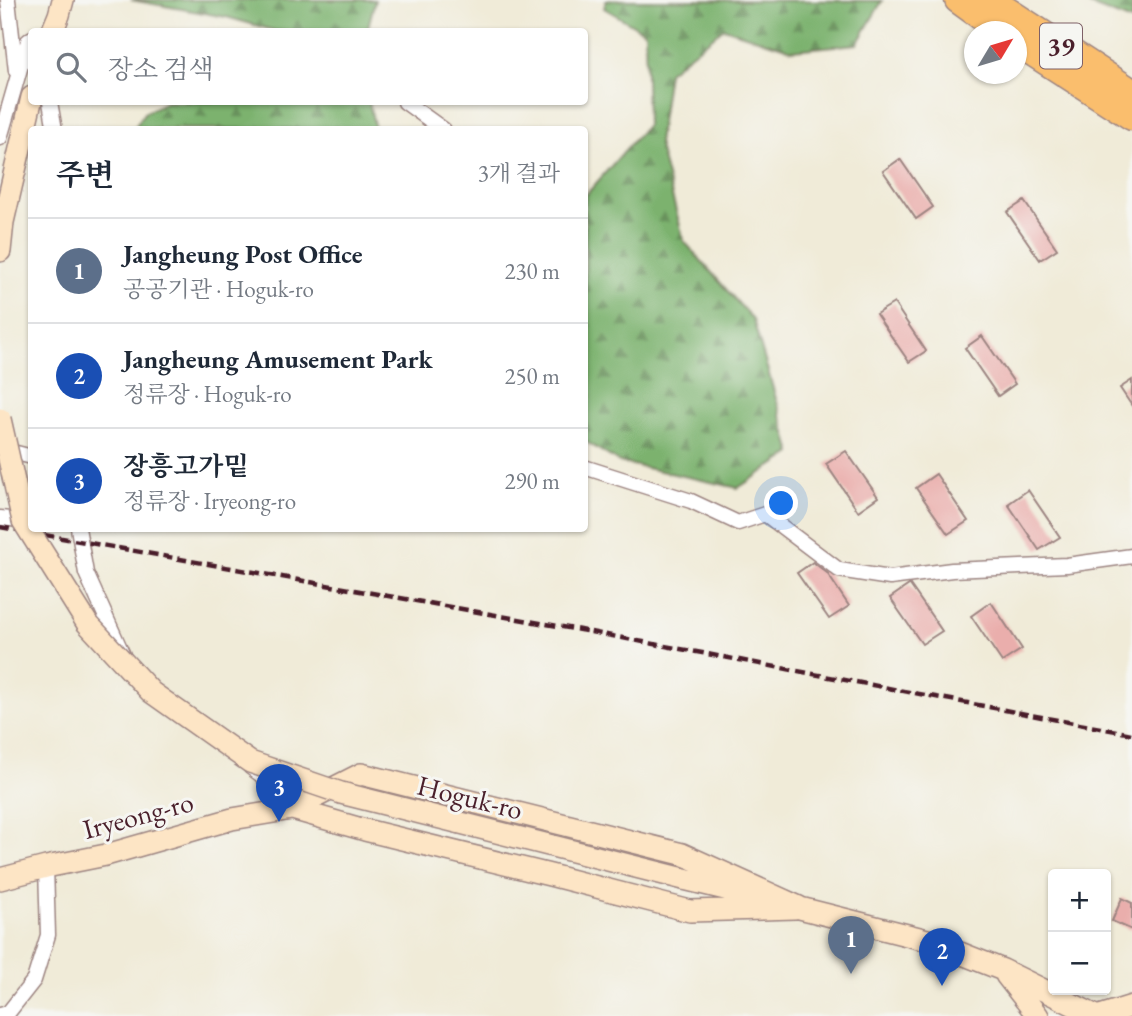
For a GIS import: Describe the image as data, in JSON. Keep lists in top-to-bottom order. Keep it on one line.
{"streets":{"highway":["39"],"main road":["Hoguk-ro","Iryeong-ro"]},"north":"top right","page":{"search":"장소 검색","heading":["주변","3개 결과"],"list":[{"mark":"1","name":"Jangheung Post Office","note":"공공기관 · Hoguk-ro","value":"230 m"},{"mark":"2","name":"Jangheung Amusement Park","note":"정류장 · Hoguk-ro","value":"250 m"},{"mark":"3","name":"장흥고가밑","note":"정류장 · Iryeong-ro","value":"290 m"}],"pins":["3","1","2"],"map_buttons":["+","−"]}}
